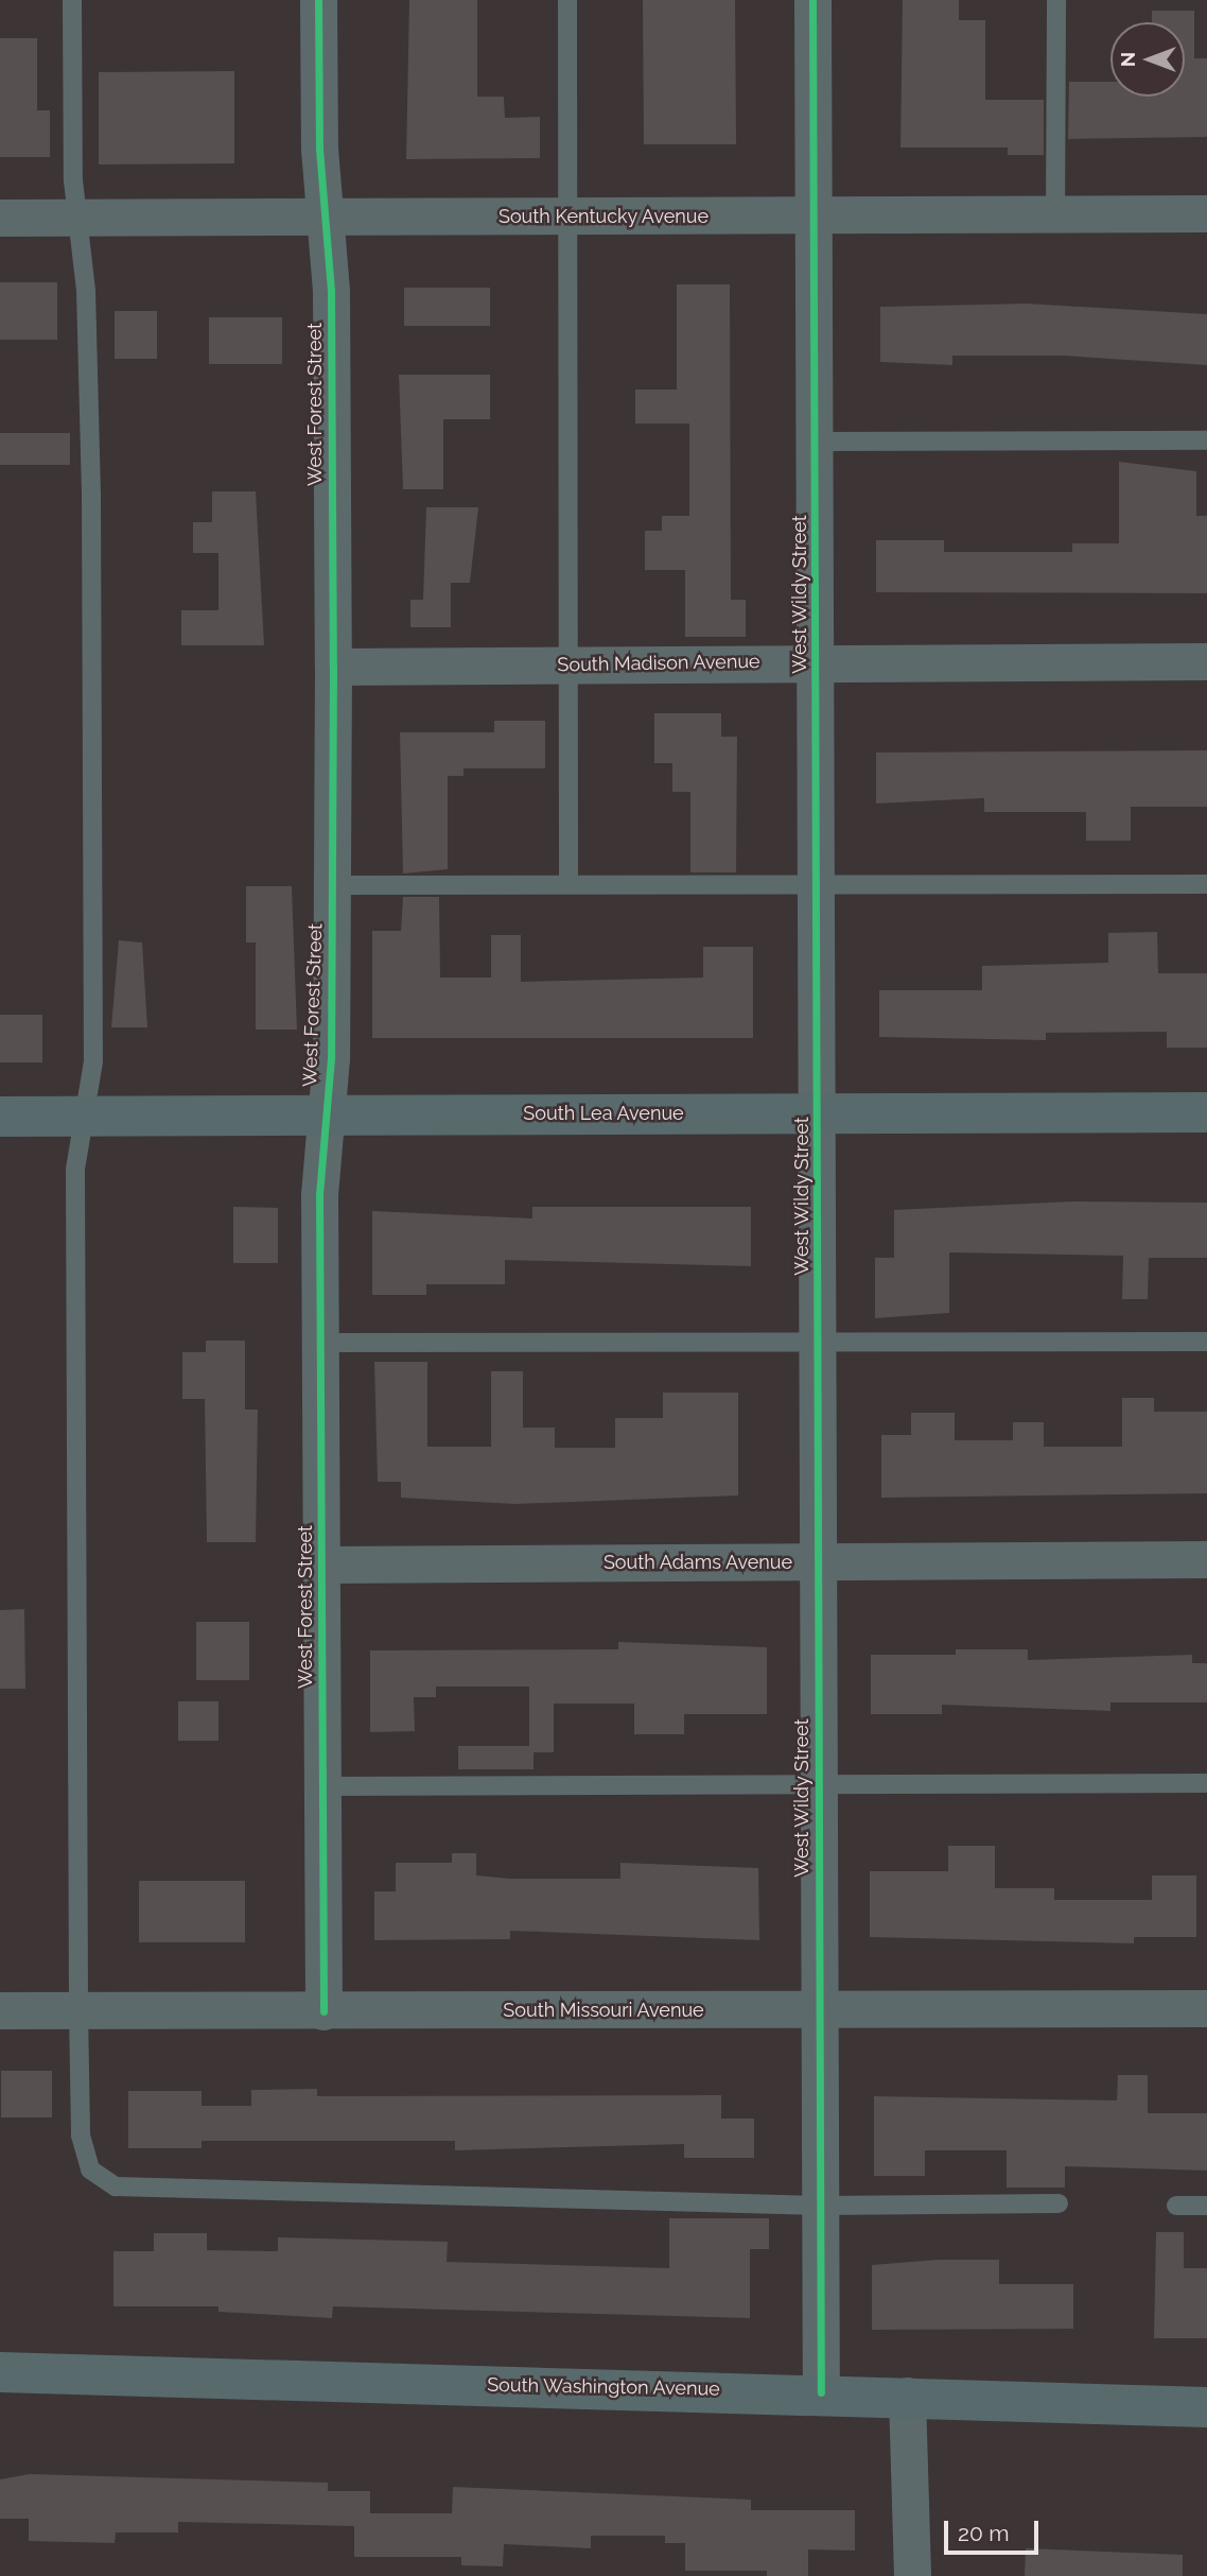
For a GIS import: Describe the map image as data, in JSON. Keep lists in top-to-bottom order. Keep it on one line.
{"streets":{"street":["South Kentucky Avenue","West Forest Street","West Wildy Street","South Madison Avenue","South Lea Avenue","South Adams Avenue","South Missouri Avenue","South Washington Avenue"]},"crossings":[["South Kentucky Avenue","West Forest Street"],["South Kentucky Avenue","West Wildy Street"],["West Forest Street","South Madison Avenue"],["West Forest Street","South Lea Avenue"],["West Forest Street","South Adams Avenue"],["West Forest Street","South Missouri Avenue"],["West Wildy Street","South Madison Avenue"],["West Wildy Street","South Lea Avenue"],["West Wildy Street","South Adams Avenue"],["West Wildy Street","South Missouri Avenue"],["West Wildy Street","South Washington Avenue"]],"scale_bar":"20 m","north":"left"}
